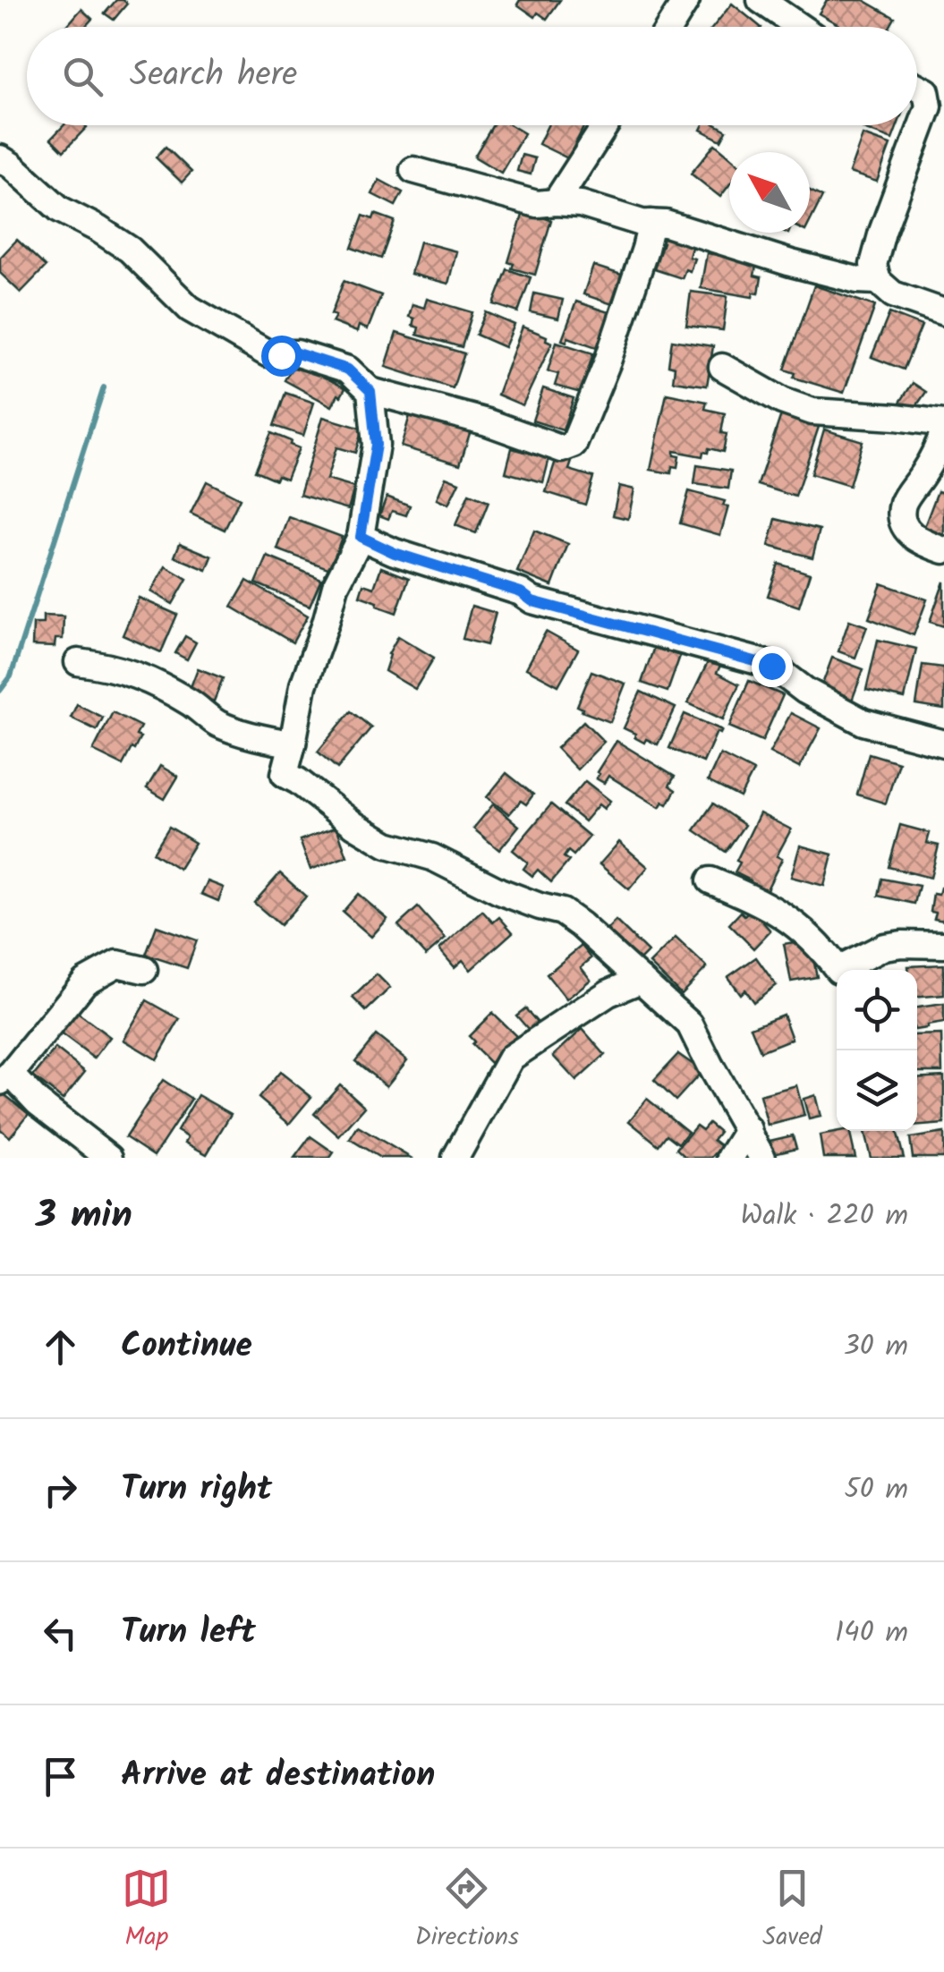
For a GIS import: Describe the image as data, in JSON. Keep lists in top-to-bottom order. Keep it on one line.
{"north":"top left","page":{"search":"Search here","heading":["3 min","Walk · 220 m"],"list":[["Continue","30 m"],["Turn right","50 m"],["Turn left","140 m"],"Arrive at destination"],"nav":["Map","Directions","Saved"]}}
